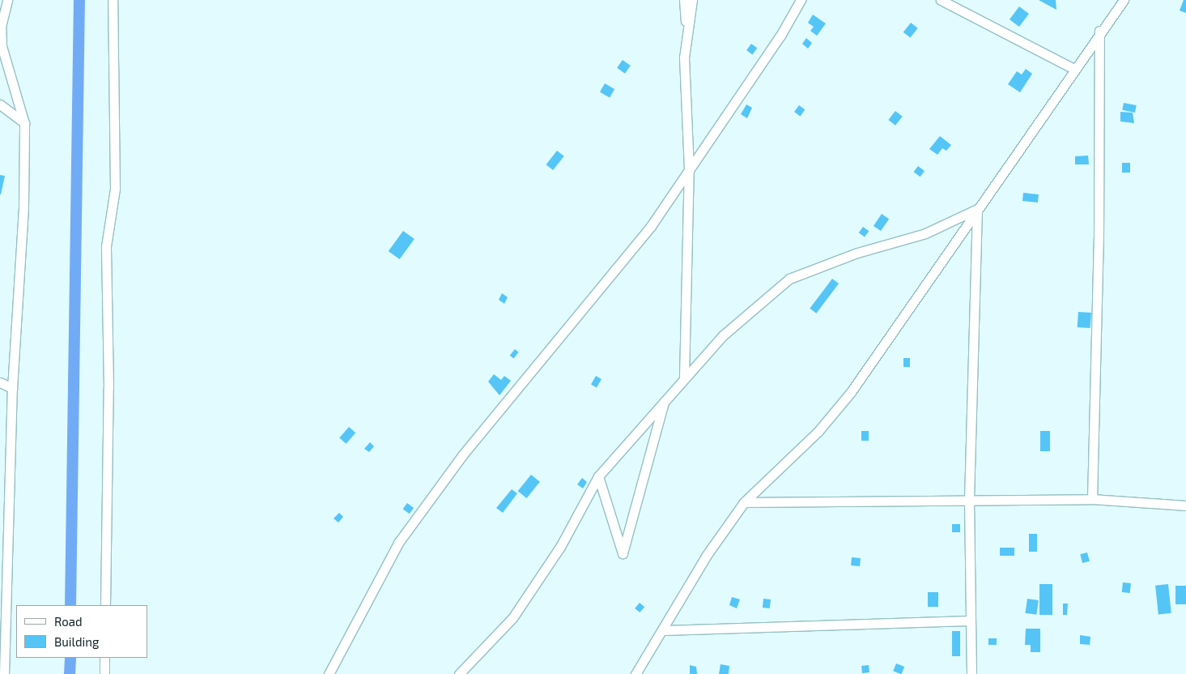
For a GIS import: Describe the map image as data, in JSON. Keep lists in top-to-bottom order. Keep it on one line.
{"legend":["Road","Building"]}
